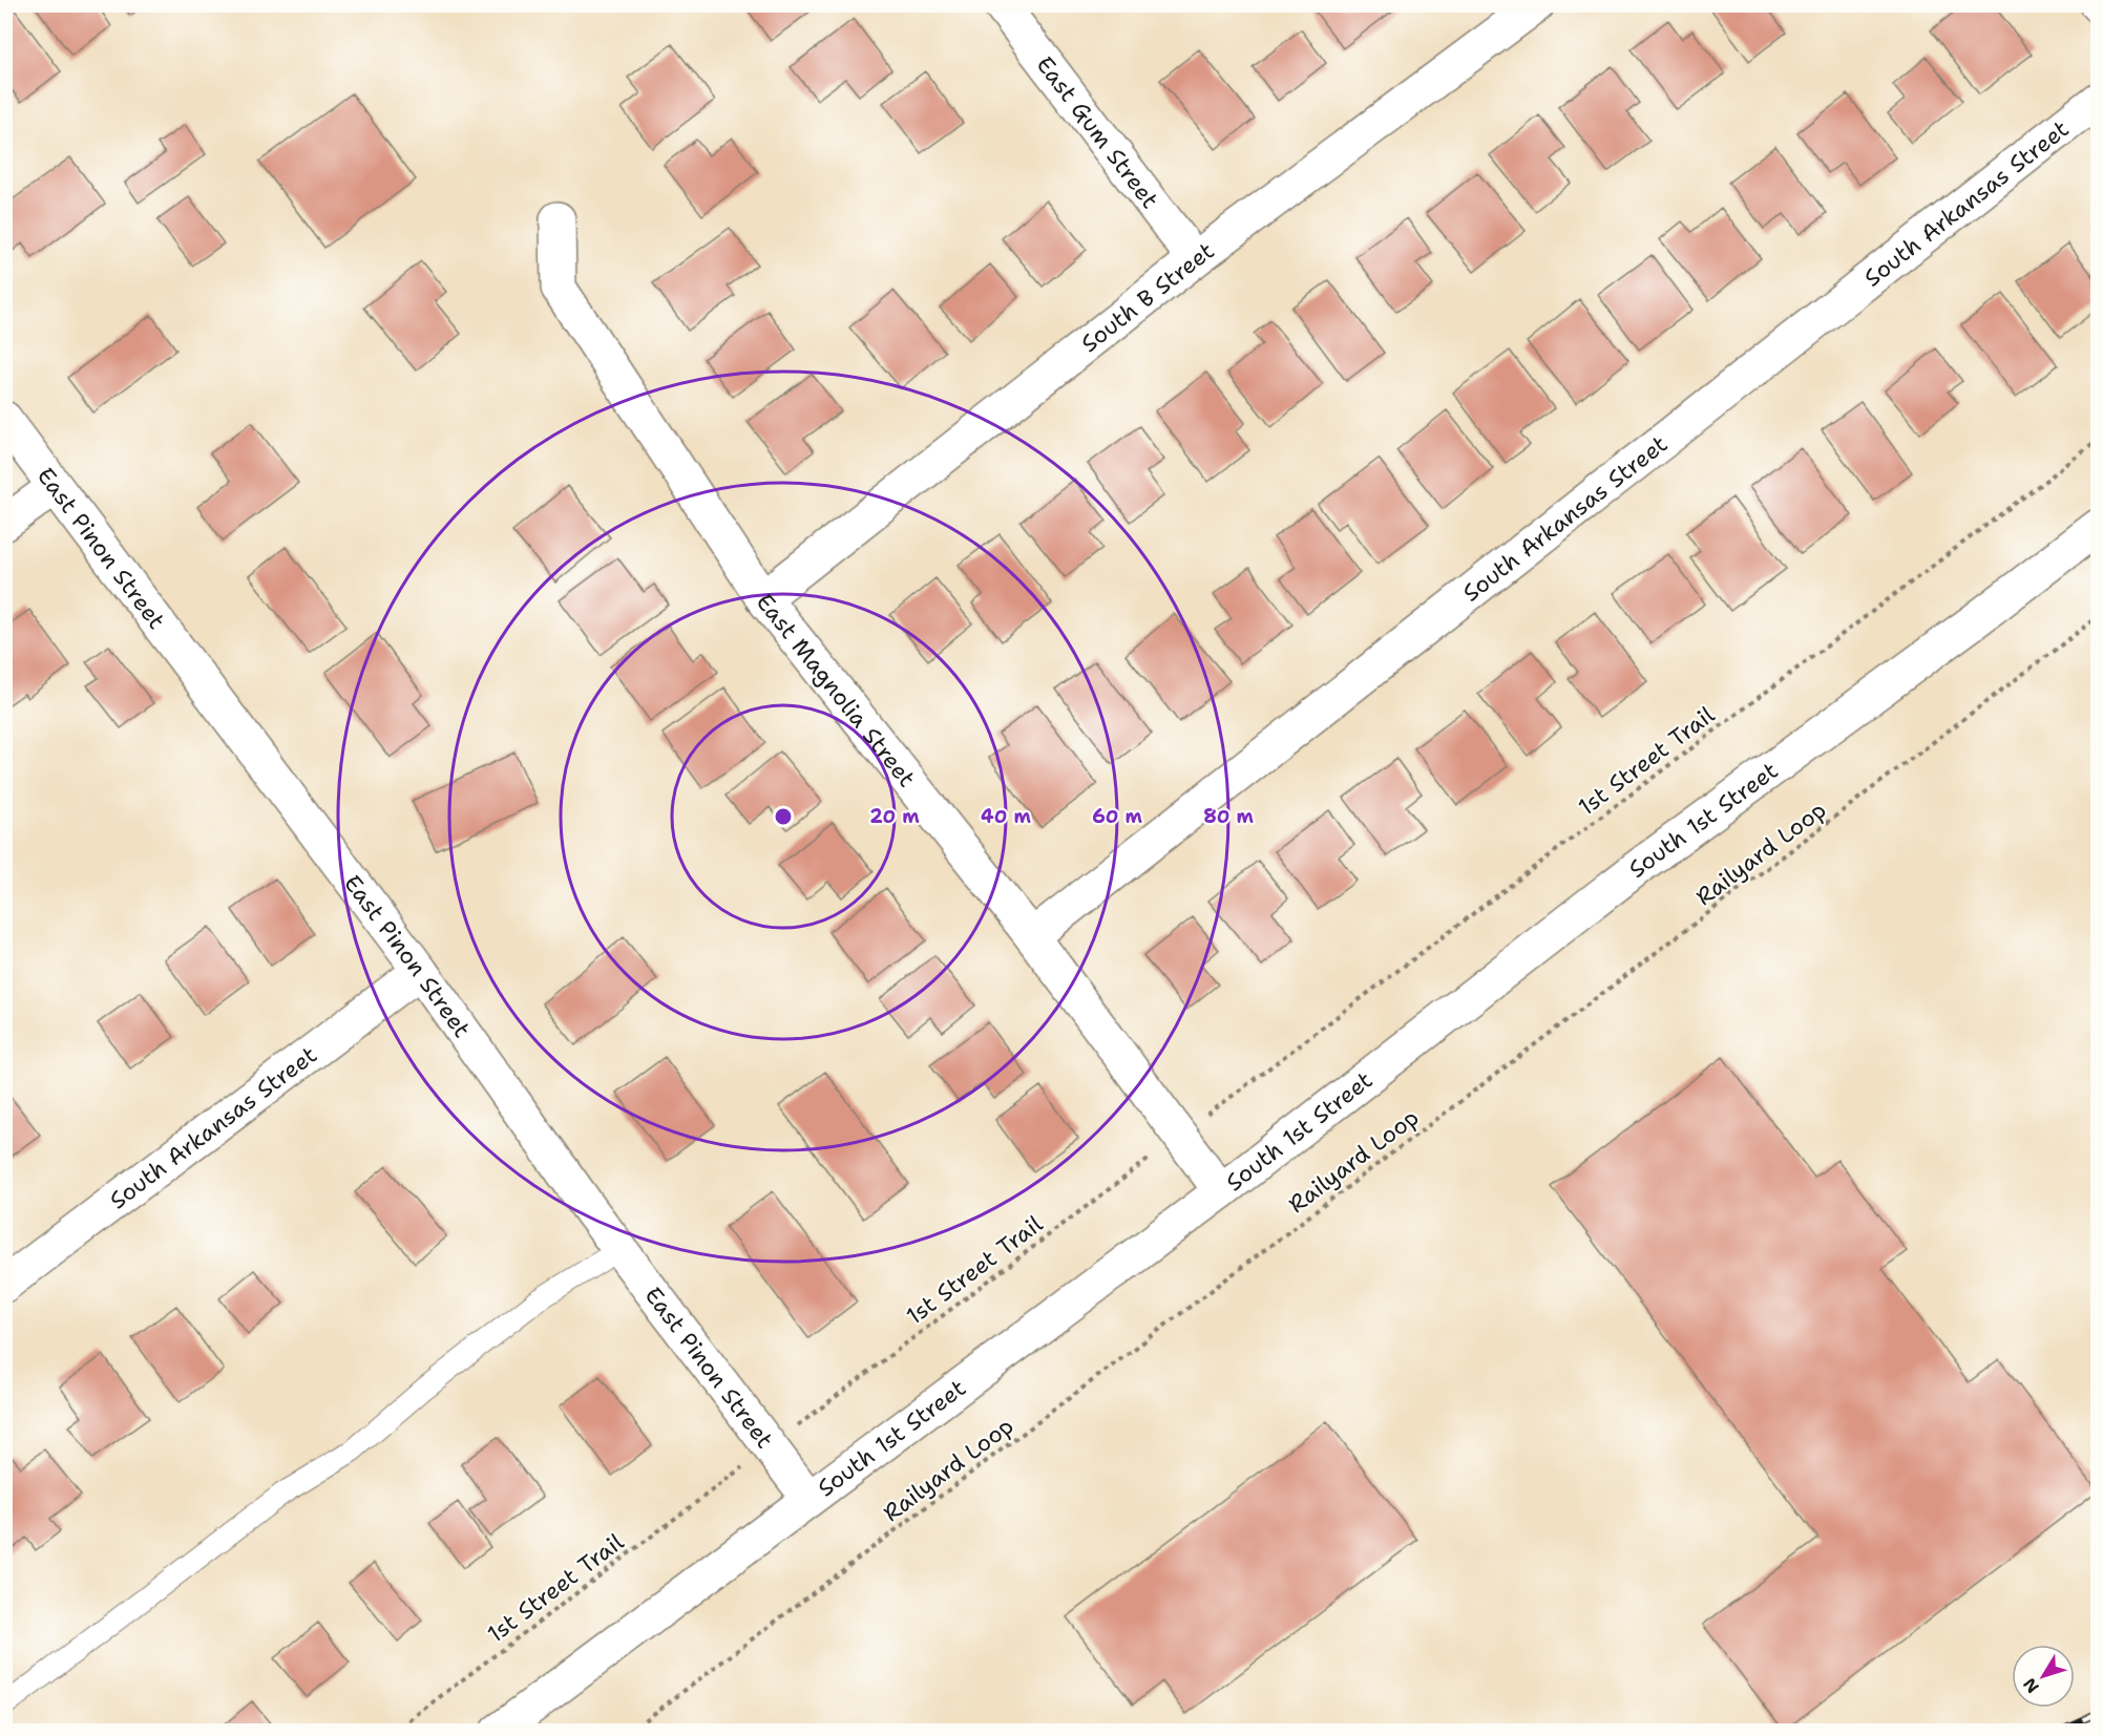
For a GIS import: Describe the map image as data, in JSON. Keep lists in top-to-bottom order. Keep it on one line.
{"streets":{"street":["East Gum Street","South Arkansas Street","South B Street","East Pinon Street","East Magnolia Street","South 1st Street"],"path":["1st Street Trail","Railyard Loop"]},"crossings":[["East Gum Street","South B Street"],["South Arkansas Street","East Pinon Street"],["South Arkansas Street","East Magnolia Street"],["South B Street","East Magnolia Street"],["East Pinon Street","South 1st Street"],["East Magnolia Street","South 1st Street"]],"north":"bottom left","rings":["20 m","40 m","60 m","80 m"]}
